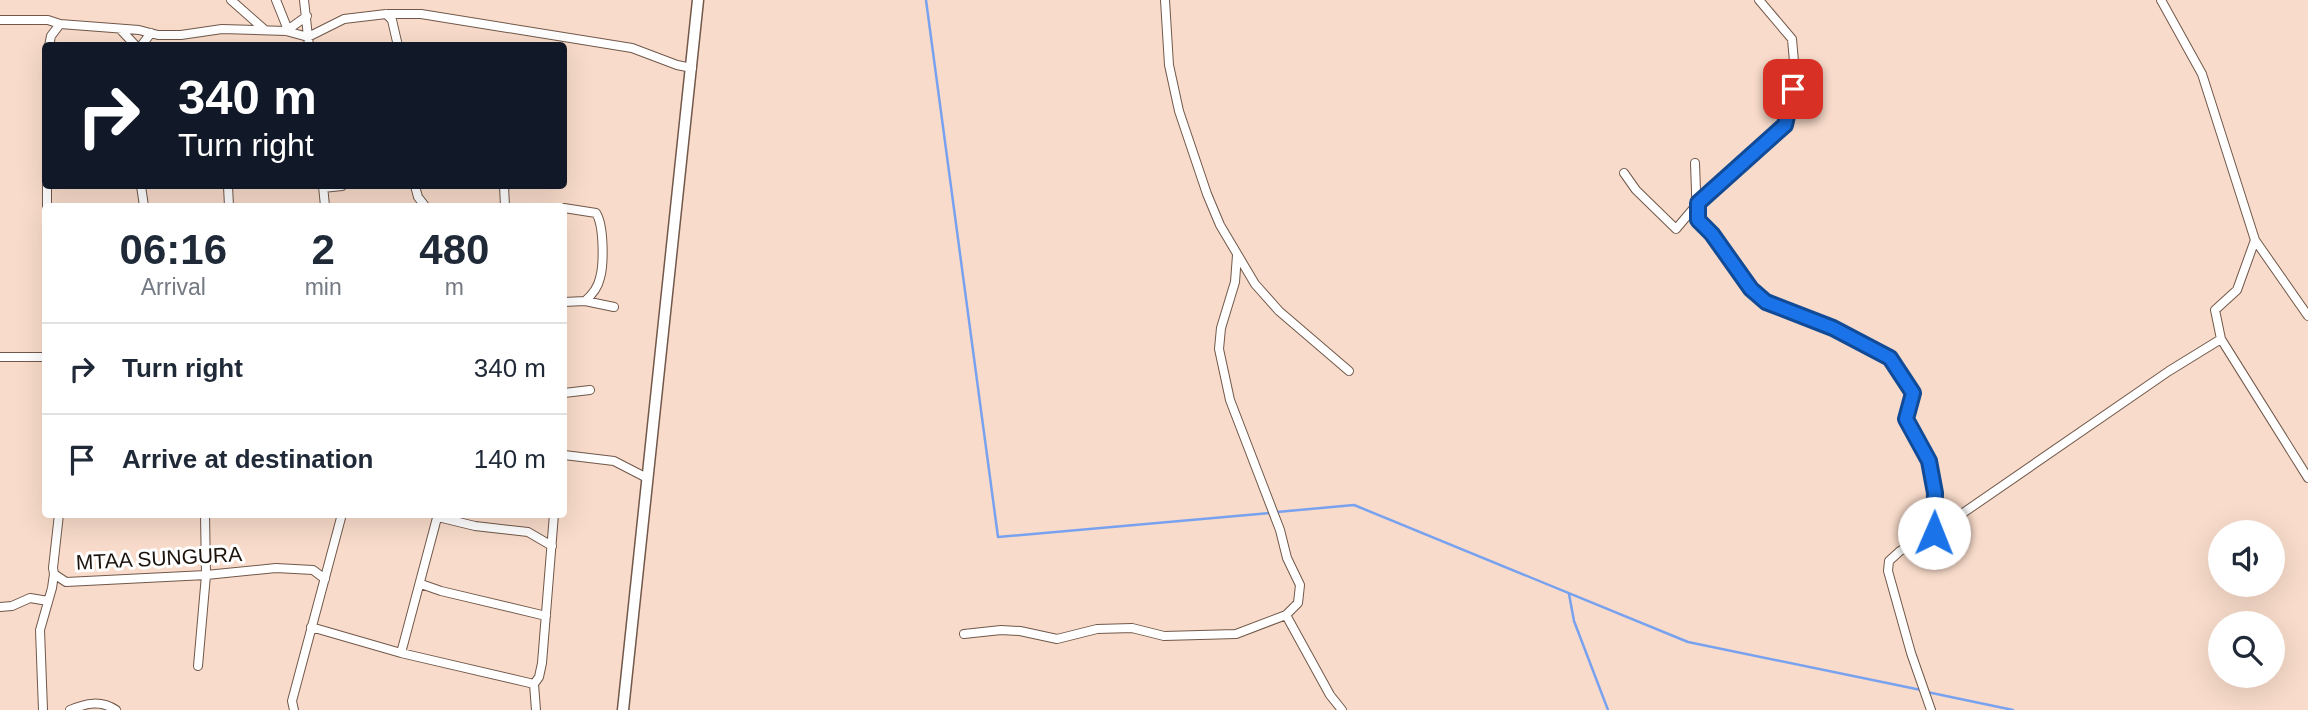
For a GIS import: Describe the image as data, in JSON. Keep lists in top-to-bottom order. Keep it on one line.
{"streets":{"street":["MTAA SUNGURA"]},"page":{"turn":["340 m","Turn right"],"eta":["06:16","Arrival","2","min","480","m"],"list":[{"name":"Turn right","value":"340 m"},{"name":"Arrive at destination","value":"140 m"}]}}
